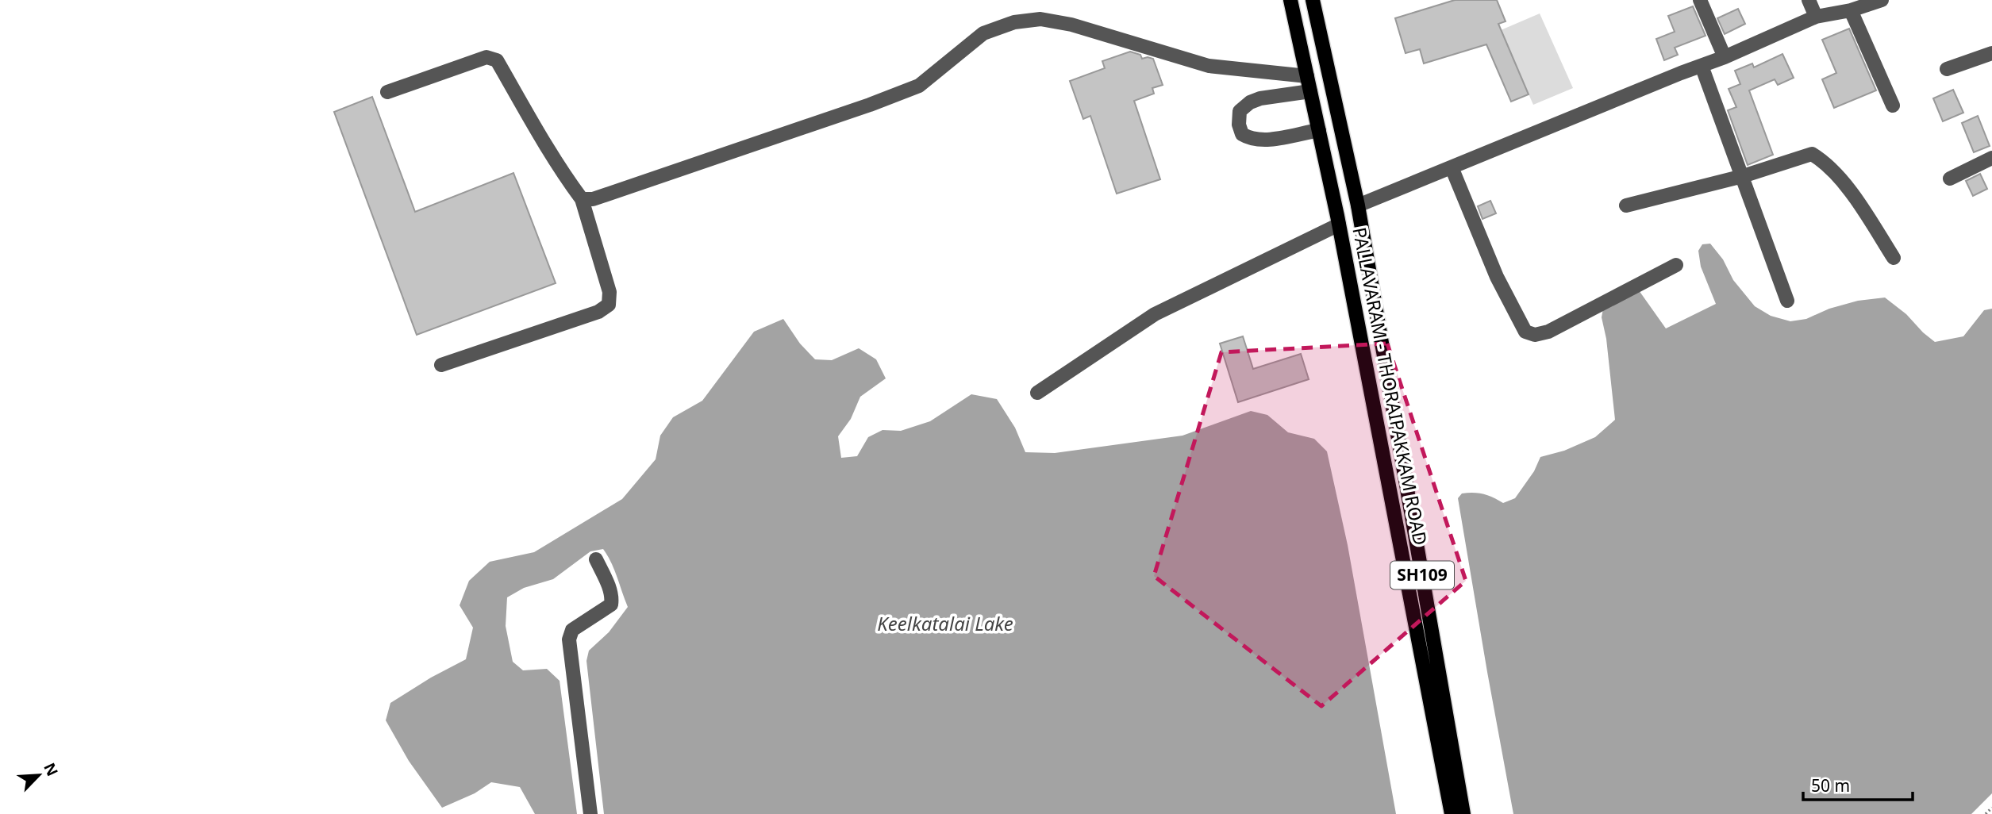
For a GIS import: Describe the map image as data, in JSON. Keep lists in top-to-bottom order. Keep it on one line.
{"streets":{"main road":["PALLAVARAM - THORAIPAKKAM ROAD","SH109"]},"water":["Keelkatalai Lake"],"scale_bar":"50 m","north":"top right"}
